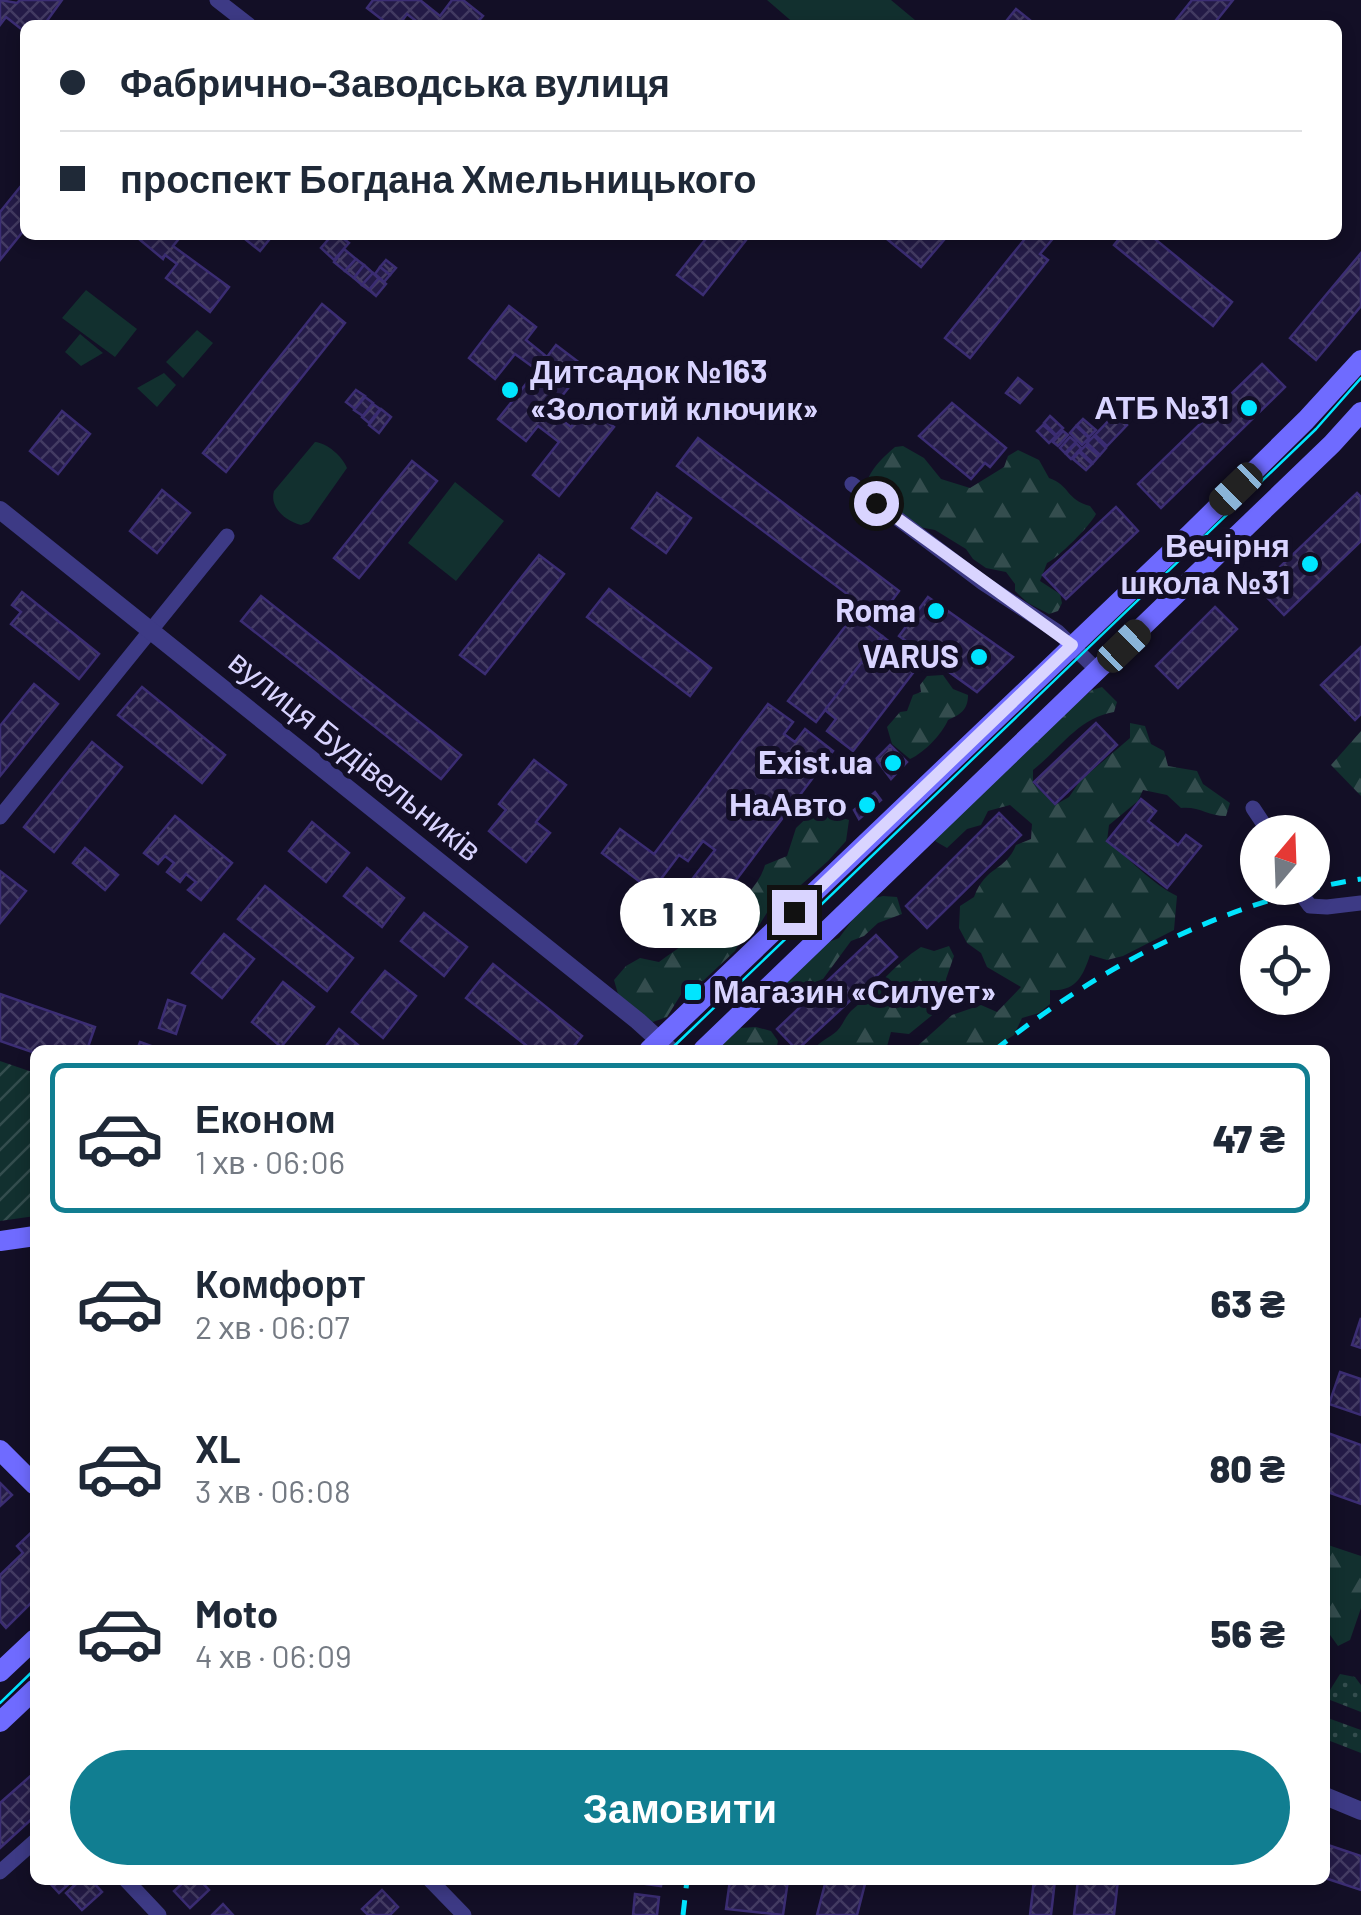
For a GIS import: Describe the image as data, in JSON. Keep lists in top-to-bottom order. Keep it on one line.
{"streets":{"street":["вулиця Будівельників"]},"places":{"other":["Дитсадок №163 «Золотий ключик»","АТБ №31","Вечірня школа №31","Roma","VARUS","Exist.ua","НаАвто"],"transit":["Магазин «Силует»"]},"north":"top","page":{"banner":["Фабрично-Заводська вулиця","проспект Богдана Хмельницького"],"bubble":"1 хв","list":[{"name":"Економ","note":"1 хв · 06:06","value":"47 ₴"},{"name":"Комфорт","note":"2 хв · 06:07","value":"63 ₴"},{"name":"XL","note":"3 хв · 06:08","value":"80 ₴"},{"name":"Moto","note":"4 хв · 06:09","value":"56 ₴"}],"buttons":"Замовити"}}
